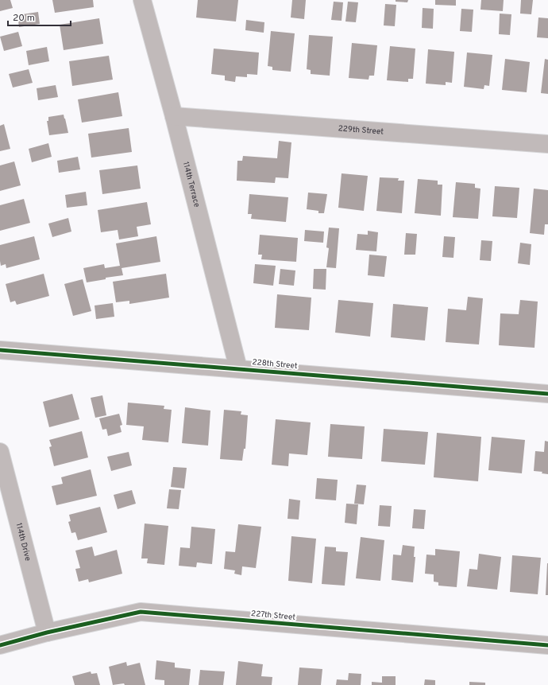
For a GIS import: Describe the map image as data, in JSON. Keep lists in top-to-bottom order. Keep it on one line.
{"streets":{"street":["229th Street","114th Terrace","228th Street","114th Drive","227th Street"]},"crossings":[["229th Street","114th Terrace"],["114th Terrace","228th Street"],["114th Drive","227th Street"]],"scale_bar":"20 m"}
